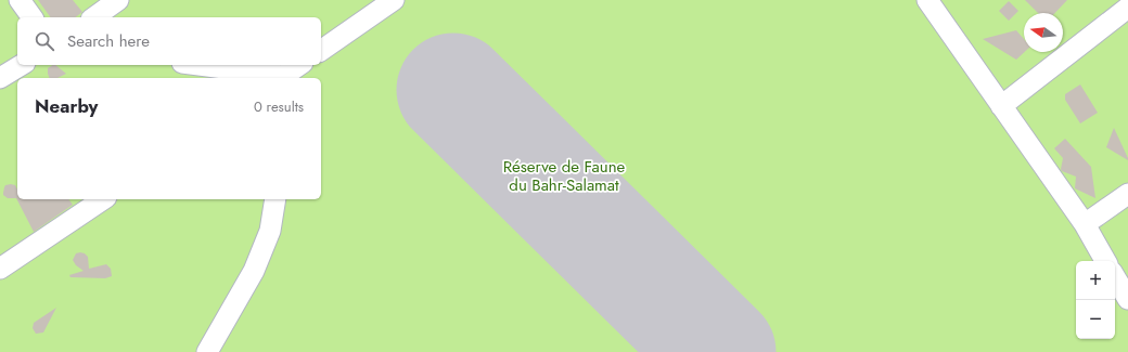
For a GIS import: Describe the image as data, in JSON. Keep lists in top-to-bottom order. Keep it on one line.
{"parks":["Réserve de Faune du Bahr-Salamat"],"north":"left","page":{"search":"Search here","heading":["Nearby","0 results"],"map_buttons":["+","−"]}}
